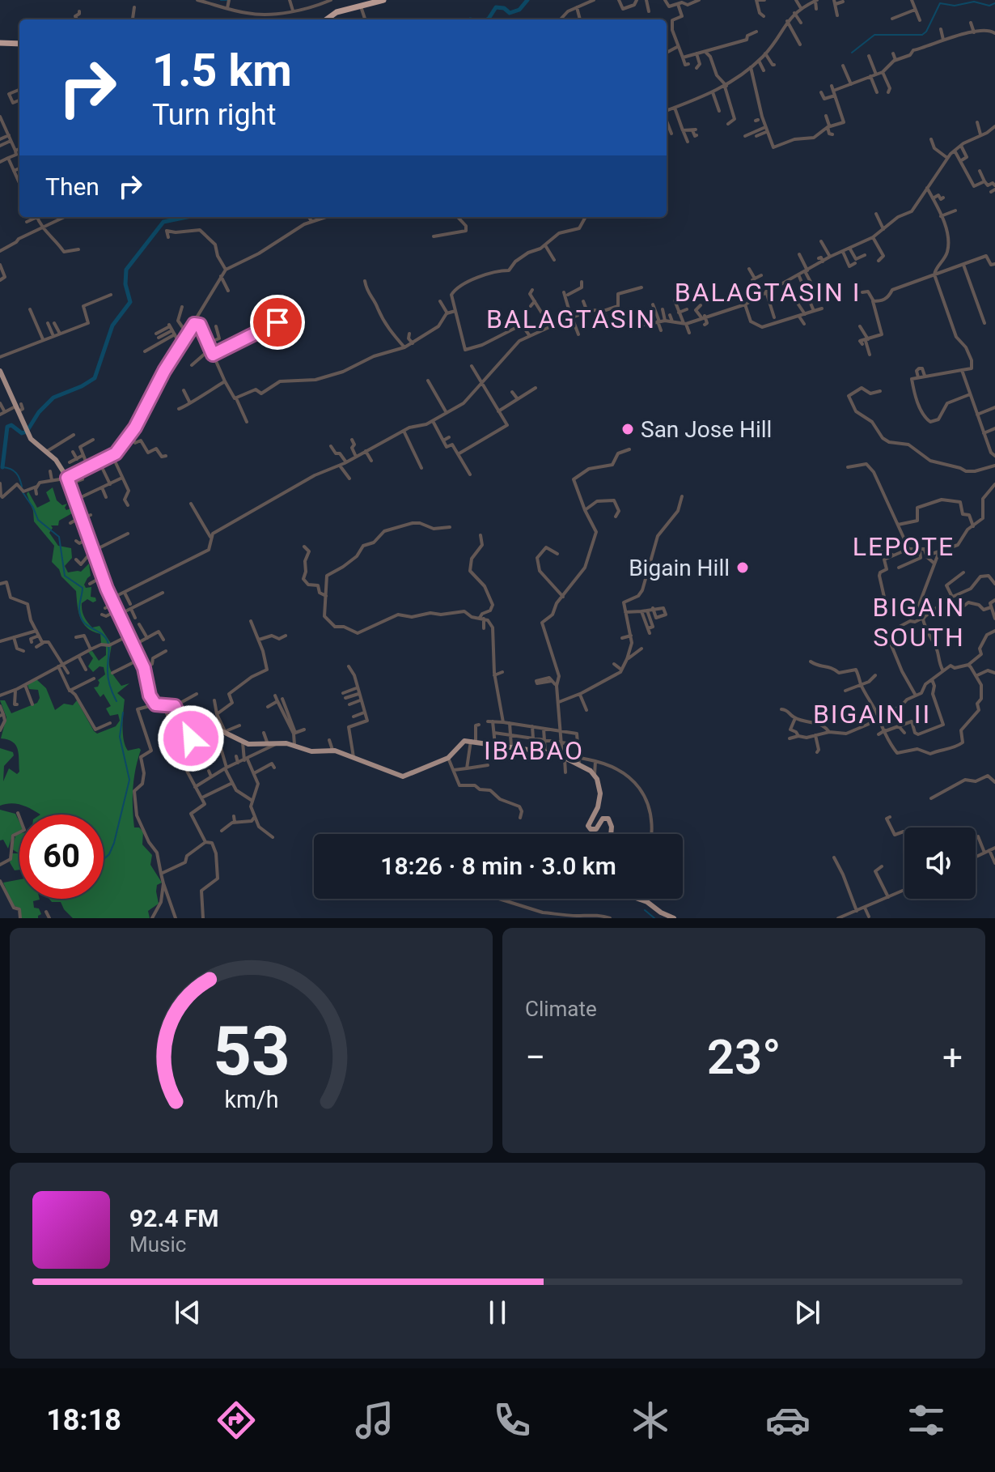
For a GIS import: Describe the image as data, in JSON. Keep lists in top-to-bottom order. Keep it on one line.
{"districts":["BALAGTASIN I","BALAGTASIN","LEPOTE","BIGAIN SOUTH","BIGAIN II","IBABAO"],"places":["San Jose Hill","Bigain Hill"],"page":{"turn":["1.5 km","Turn right"],"then":"Then","limit":"60","trip":"18:26 · 8 min · 3.0 km","tile":"Climate","heat":["−","23°","+"],"song":["92.4 FM","Music"],"tabs":"18:18","gauge":["53","km/h"]}}
